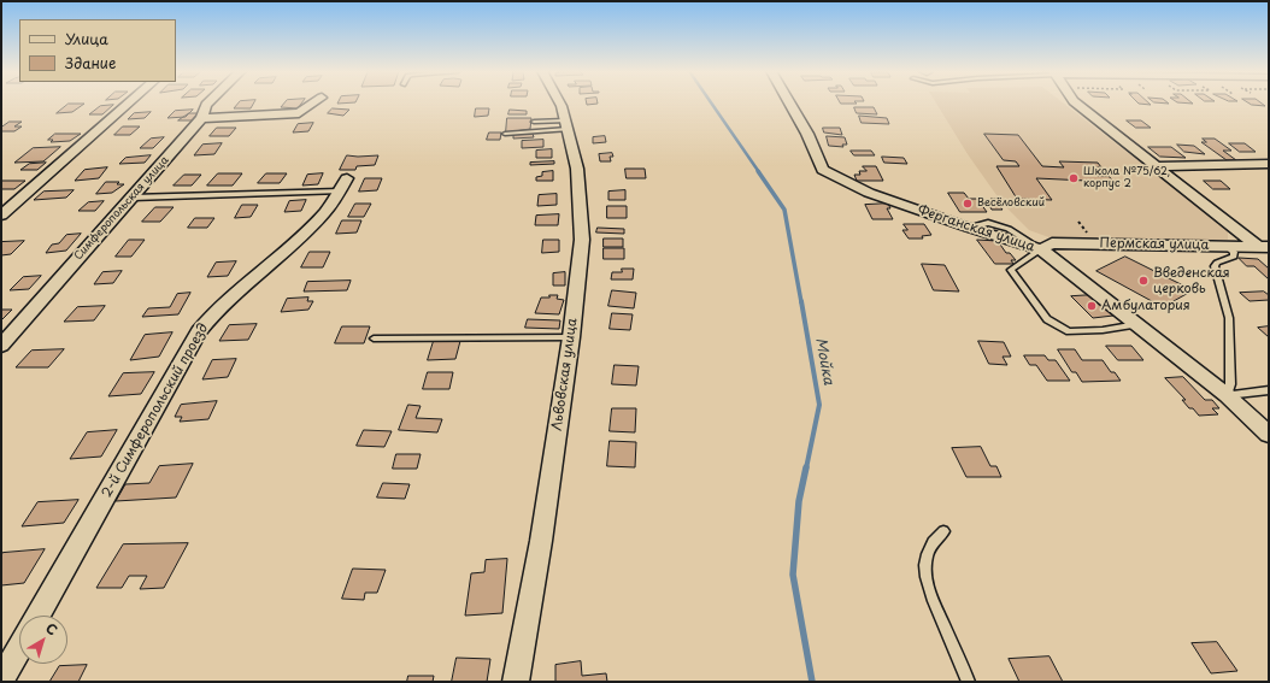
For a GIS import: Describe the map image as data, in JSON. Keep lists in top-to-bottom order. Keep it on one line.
{"streets":{"street":["Симферопольская улица","Ферганская улица","Пермская улица","Львовская улица","2-й Симферопольский проезд"]},"crossings":[["Ферганская улица","Пермская улица"]],"water":["Мойка"],"places":["Школа №75/62, корпус 2","Весёловский","Введенская церковь","Амбулатория"],"legend":["Улица","Здание"],"north":"top right"}
